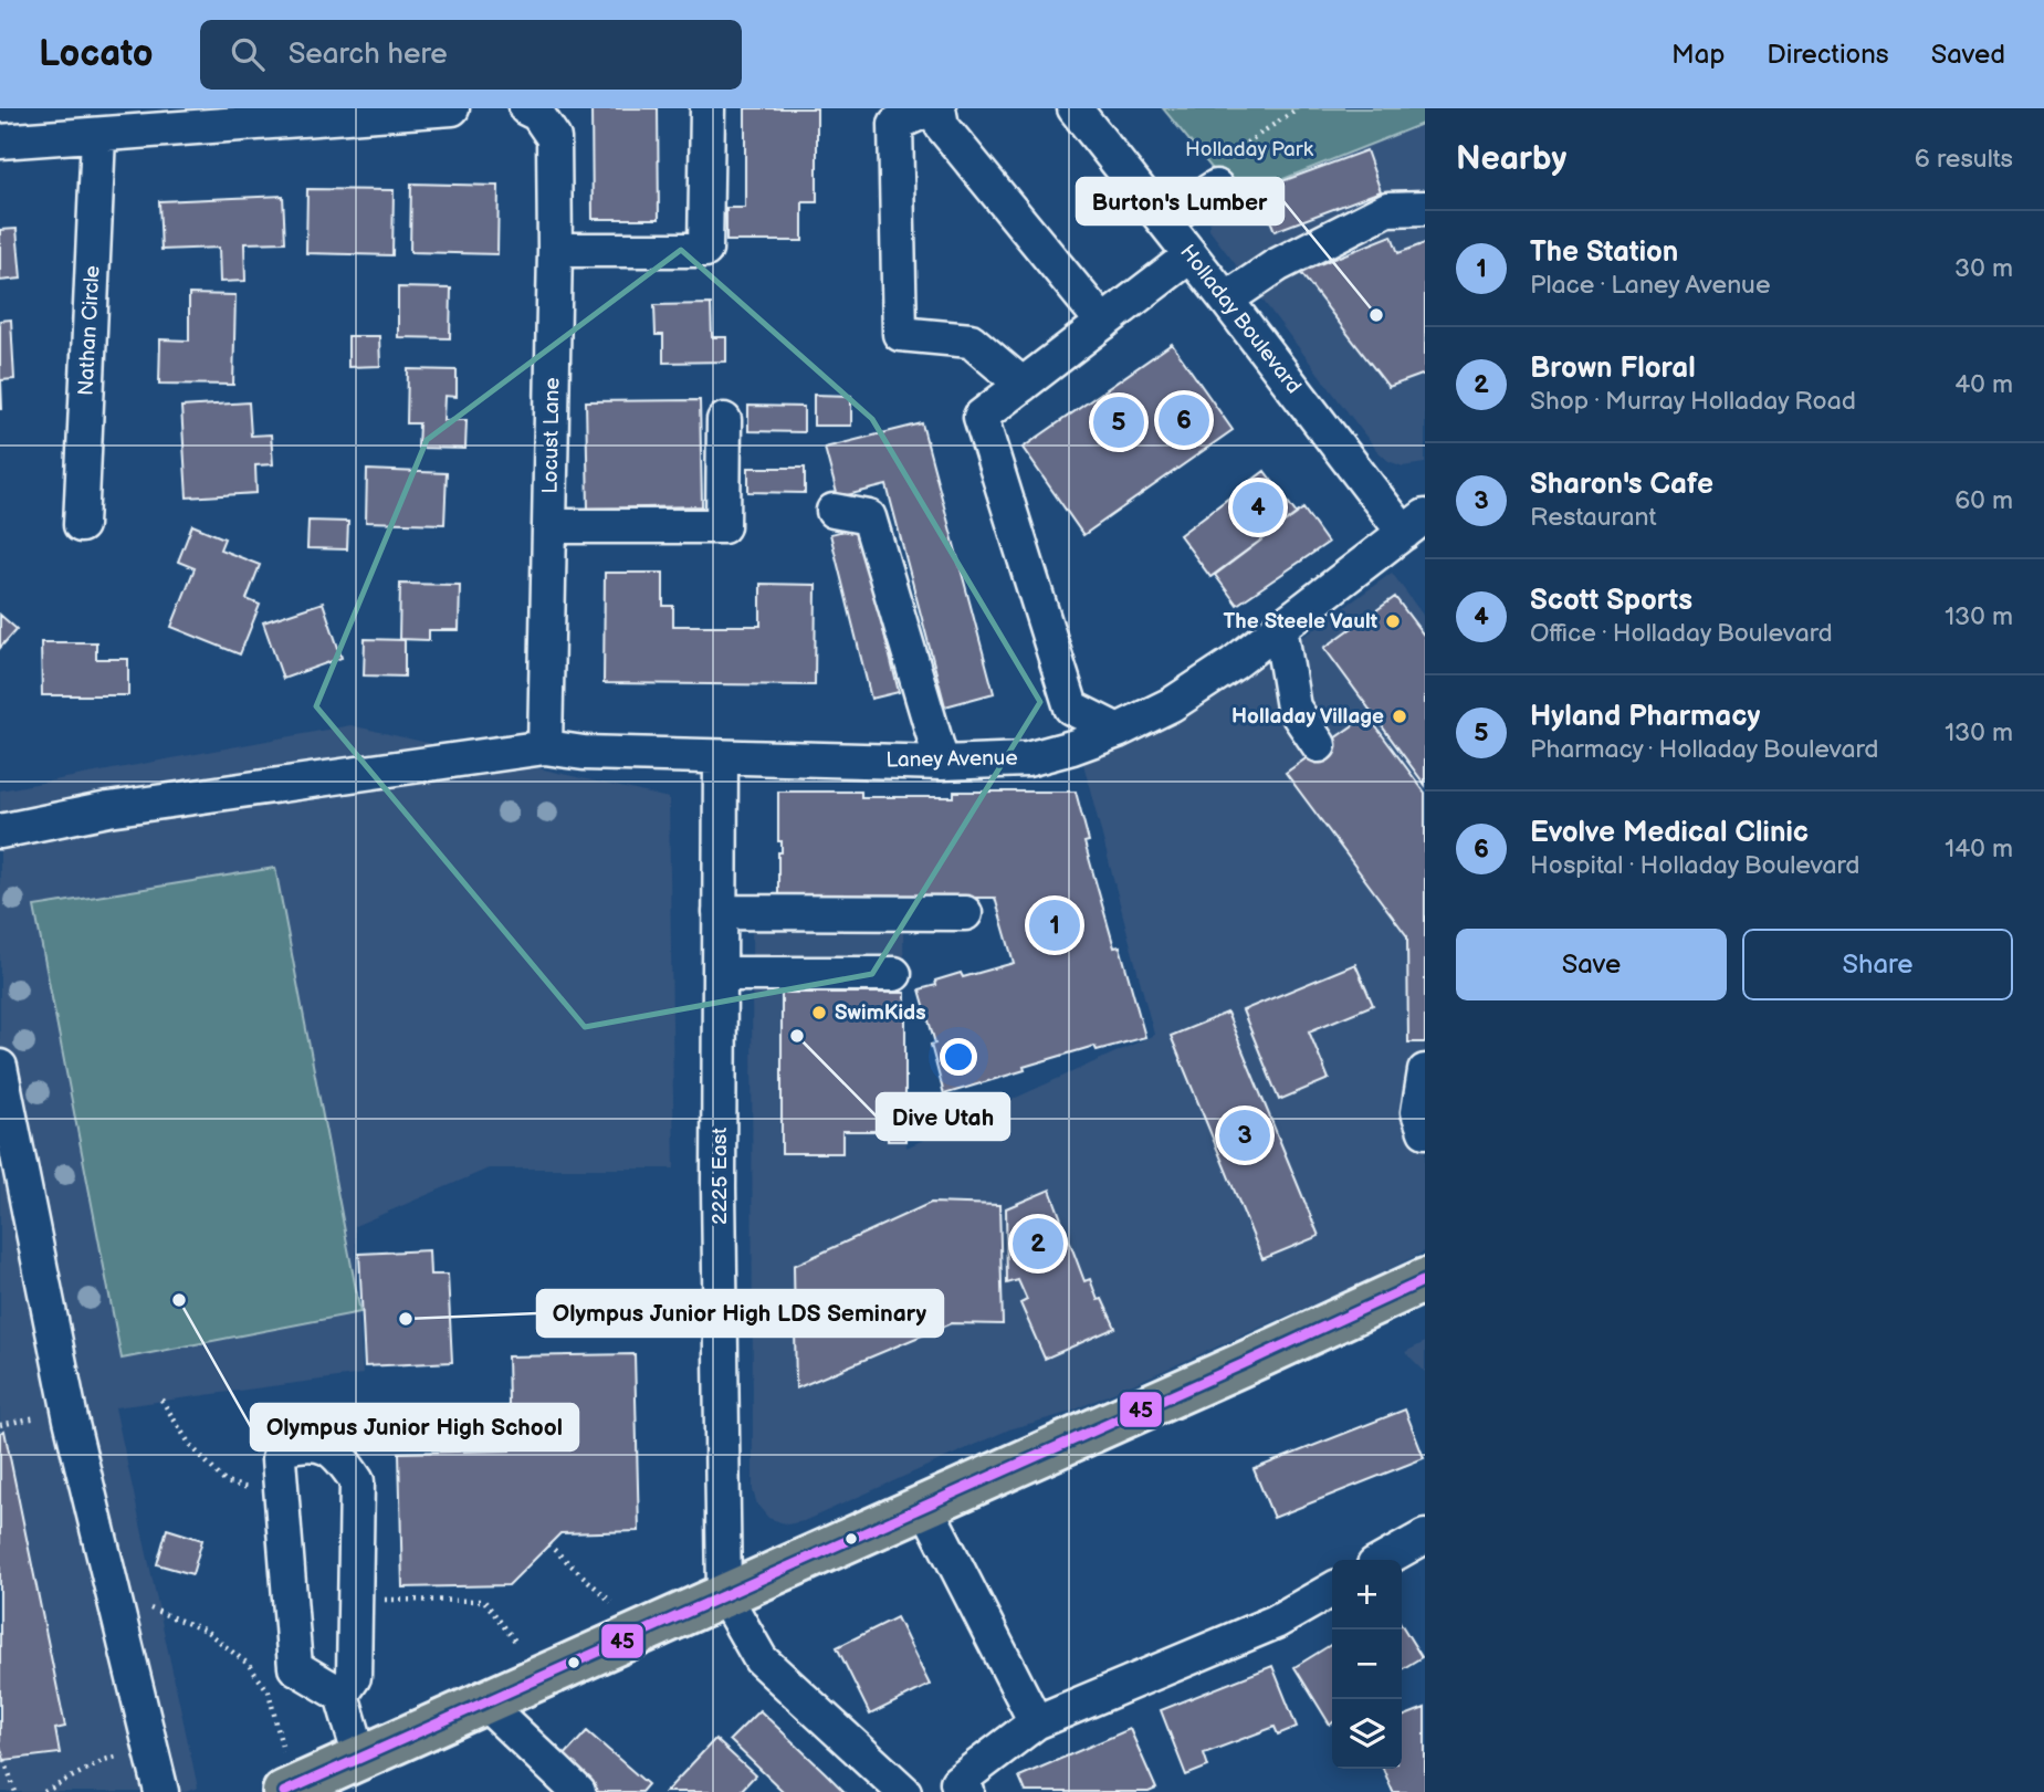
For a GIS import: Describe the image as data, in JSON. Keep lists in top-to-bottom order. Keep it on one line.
{"streets":{"street":["Holladay Boulevard","Nathan Circle","Locust Lane","Laney Avenue","2225 East"]},"crossings":[["Holladay Boulevard","Laney Avenue"],["Locust Lane","Laney Avenue"],["Laney Avenue","2225 East"]],"parks":["Holladay Park"],"places":["Burton's Lumber","The Steele Vault","Holladay Village","SwimKids","Dive Utah","Olympus Junior High School","Olympus Junior High LDS Seminary"],"lines":["transit line 45"],"page":{"header":"Locato","search":"Search here","nav":["Map","Directions","Saved"],"heading":["Nearby","6 results"],"list":[{"mark":"1","name":"The Station","note":"Place · Laney Avenue","value":"30 m"},{"mark":"2","name":"Brown Floral","note":"Shop · Murray Holladay Road","value":"40 m"},{"mark":"3","name":"Sharon's Cafe","note":"Restaurant","value":"60 m"},{"mark":"4","name":"Scott Sports","note":"Office · Holladay Boulevard","value":"130 m"},{"mark":"5","name":"Hyland Pharmacy","note":"Pharmacy · Holladay Boulevard","value":"130 m"},{"mark":"6","name":"Evolve Medical Clinic","note":"Hospital · Holladay Boulevard","value":"140 m"}],"pins":["6","5","4","1","3","2"],"buttons":["Save","Share"],"map_buttons":["+","−"]}}
